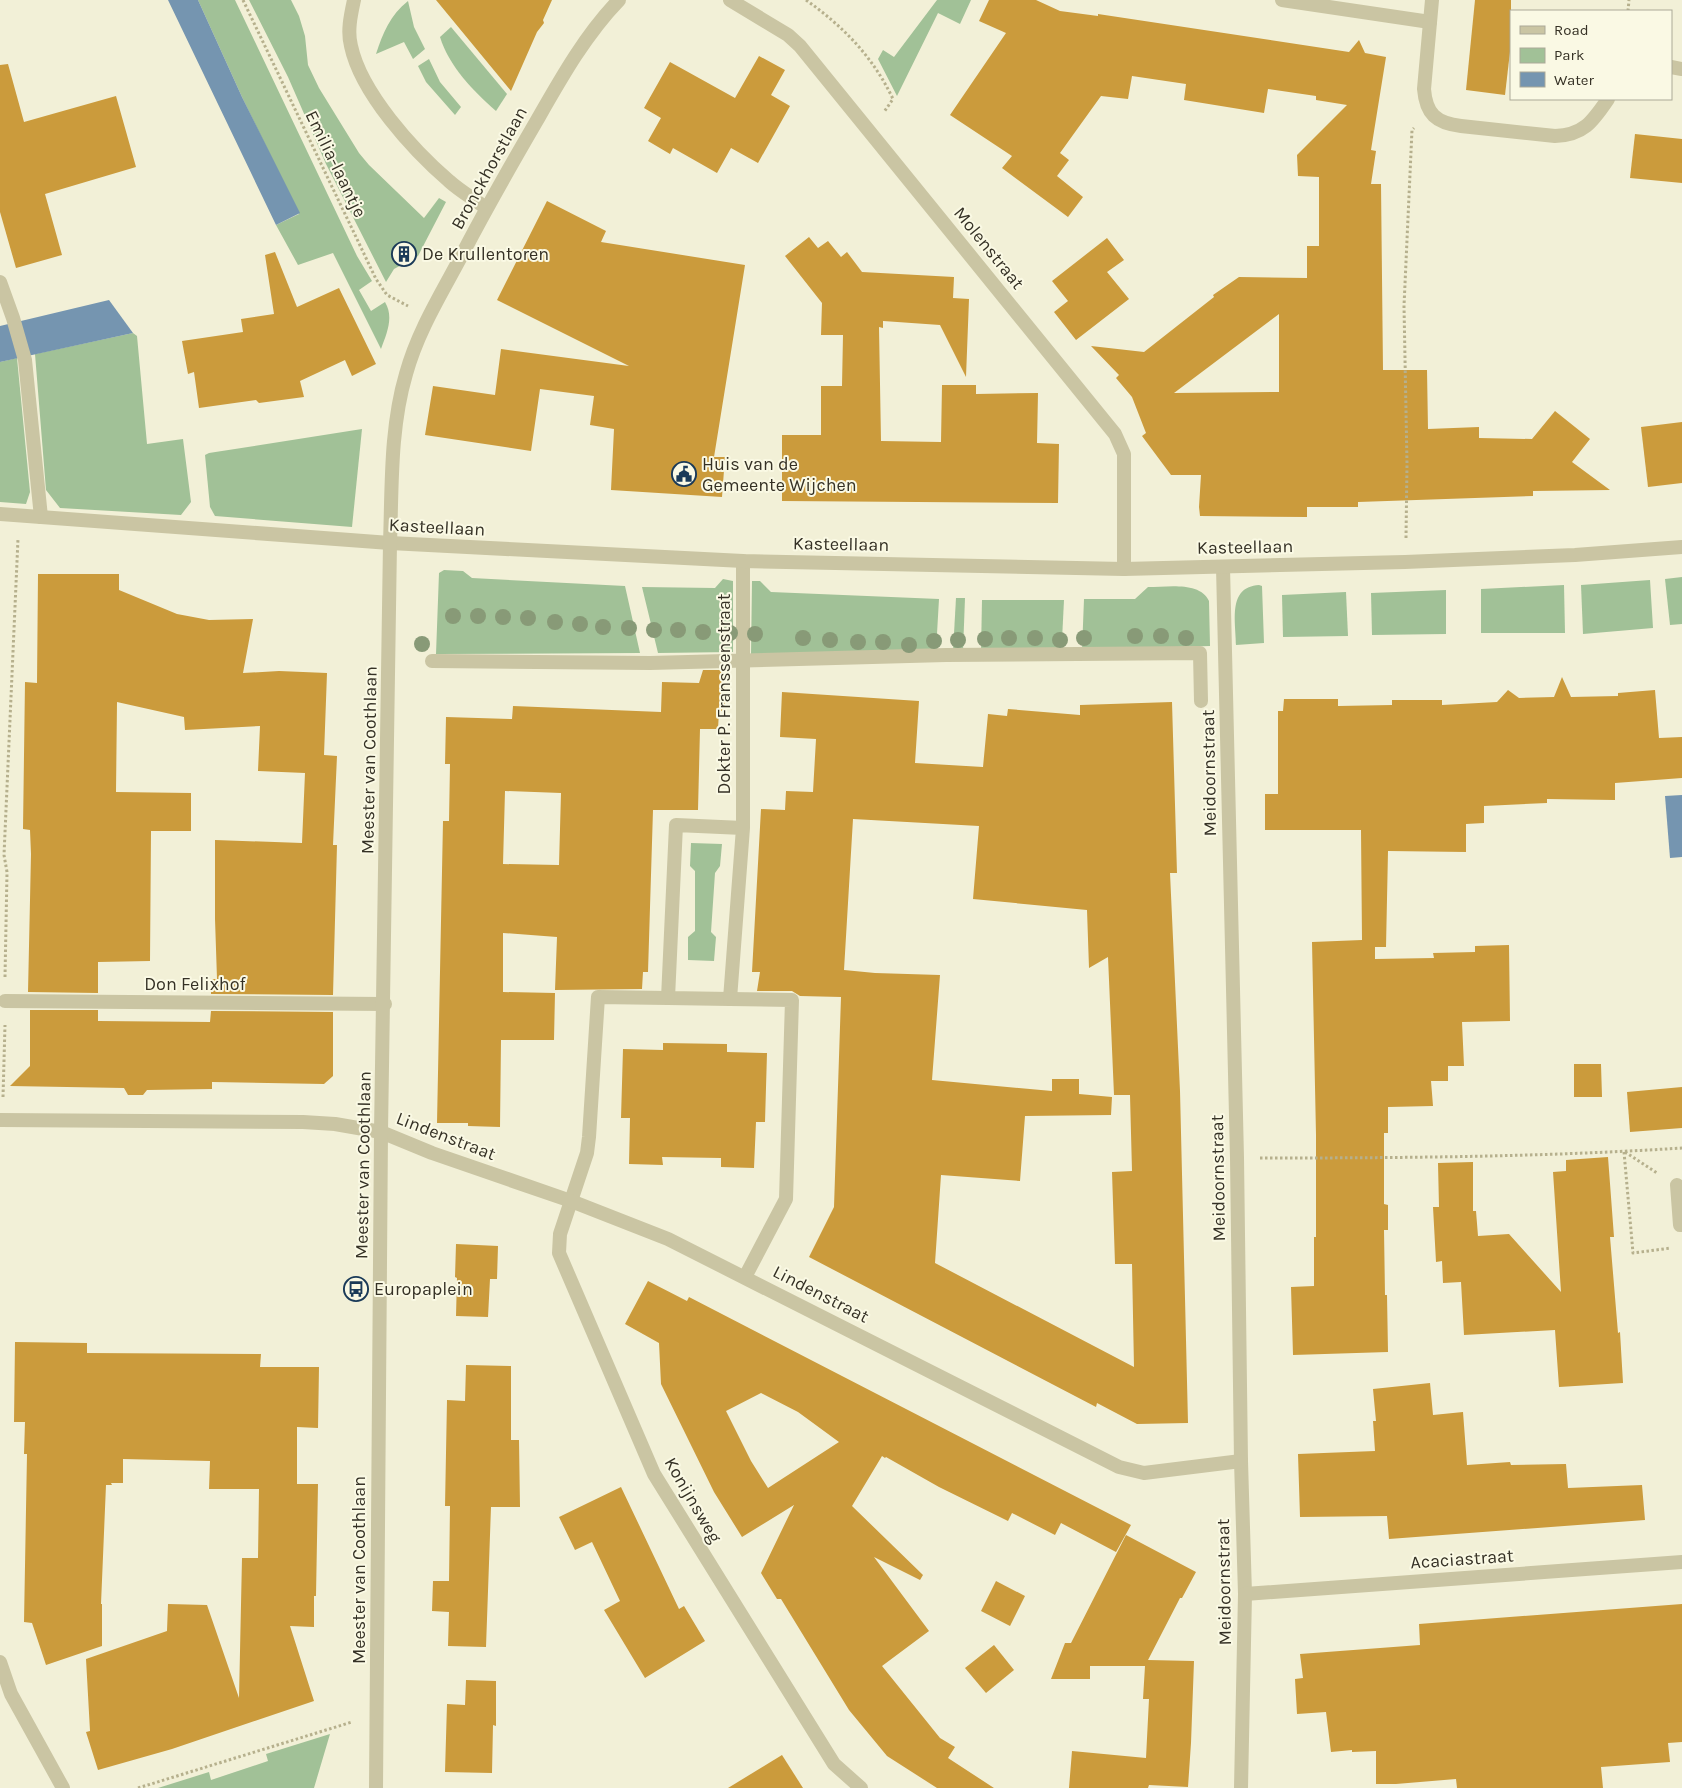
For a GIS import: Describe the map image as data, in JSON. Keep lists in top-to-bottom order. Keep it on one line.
{"streets":{"street":["Bronckhorstlaan","Molenstraat","Kasteellaan","Dokter P. Franssenstraat","Meester van Coothlaan","Meidoornstraat","Don Felixhof","Lindenstraat","Konijnsweg","Acaciastraat"],"path":["Emilia-laantje"]},"crossings":[["Emilia-laantje","Bronckhorstlaan"],["Bronckhorstlaan","Kasteellaan"],["Bronckhorstlaan","Meester van Coothlaan"],["Molenstraat","Kasteellaan"],["Kasteellaan","Dokter P. Franssenstraat"],["Kasteellaan","Meester van Coothlaan"],["Kasteellaan","Meidoornstraat"],["Meester van Coothlaan","Don Felixhof"],["Meester van Coothlaan","Lindenstraat"],["Meidoornstraat","Lindenstraat"],["Meidoornstraat","Acaciastraat"],["Lindenstraat","Konijnsweg"]],"places":{"building":["De Krullentoren"],"public building":["Huis van de Gemeente Wijchen"],"bus stop":["Europaplein"]},"legend":["Road","Park","Water"]}
